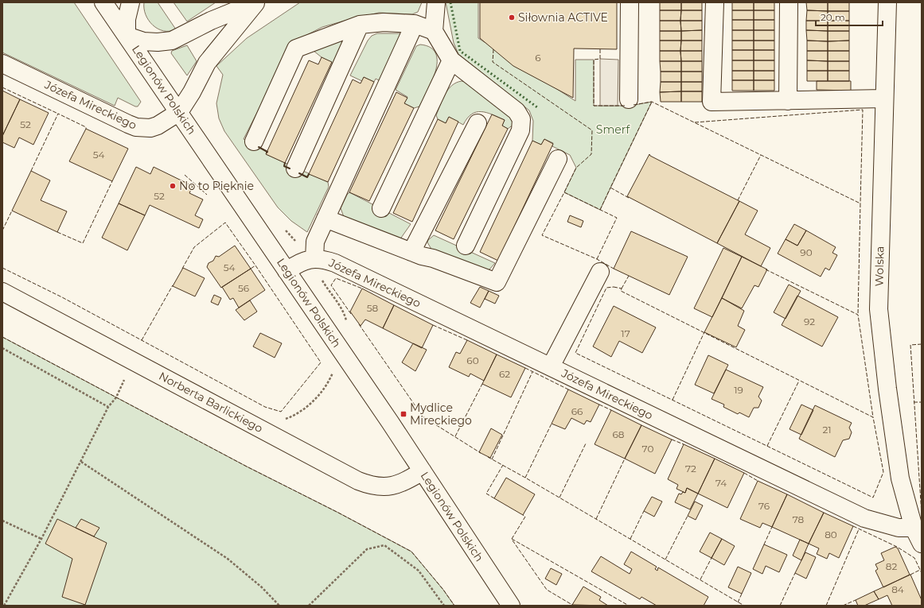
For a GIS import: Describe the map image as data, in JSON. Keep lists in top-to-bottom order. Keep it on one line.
{"streets":{"street":["Legionów Polskich","Józefa Mireckiego","Wolska","Norberta Barlickiego"]},"crossings":[["Legionów Polskich","Józefa Mireckiego"],["Legionów Polskich","Norberta Barlickiego"],["Józefa Mireckiego","Wolska"]],"parks":["Smerf"],"places":{"other":["Siłownia ACTIVE","No to Pięknie"],"transit":["Mydlice Mireckiego"]},"house_numbers":["6","52","54","52","90","54","56","58","92","17","60","62","19","66","21","68","70","72","74","76","78","80","82","84"],"scale_bar":"20 m"}
